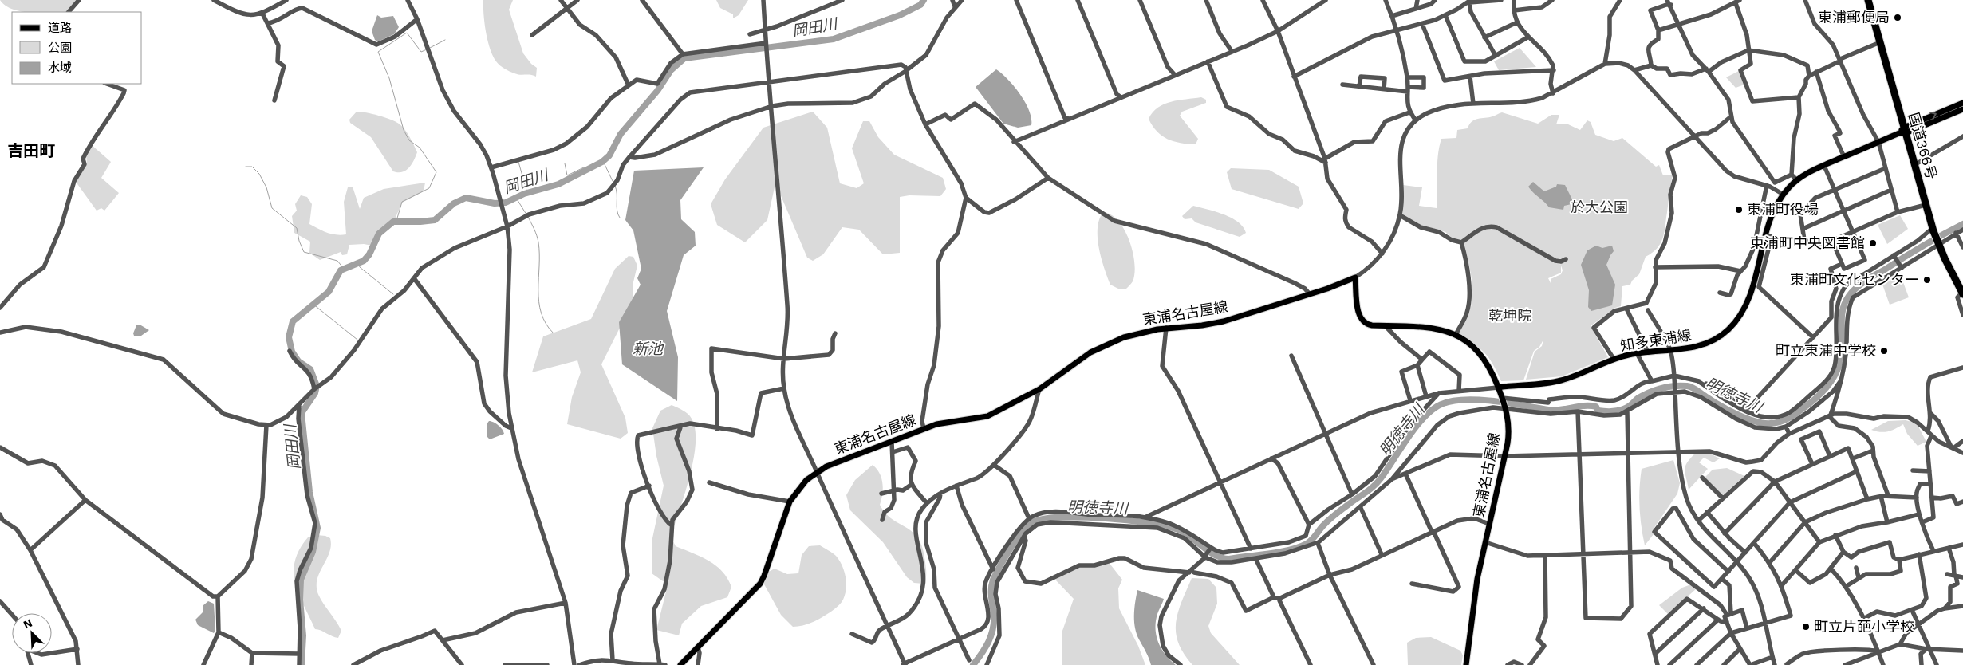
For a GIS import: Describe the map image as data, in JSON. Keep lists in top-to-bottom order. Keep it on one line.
{"streets":{"highway":["国道366号"],"main road":["東浦名古屋線","知多東浦線"]},"crossings":[["国道366号","知多東浦線"],["東浦名古屋線","知多東浦線"]],"districts":["吉田町"],"water":["岡田川","新池","明徳寺川"],"parks":["於大公園","乾坤院"],"places":["東浦郵便局","東浦町役場","東浦町中央図書館","東浦町文化センター","町立東浦中学校","町立片葩小学校"],"legend":["道路","公園","水域"],"north":"top left"}
